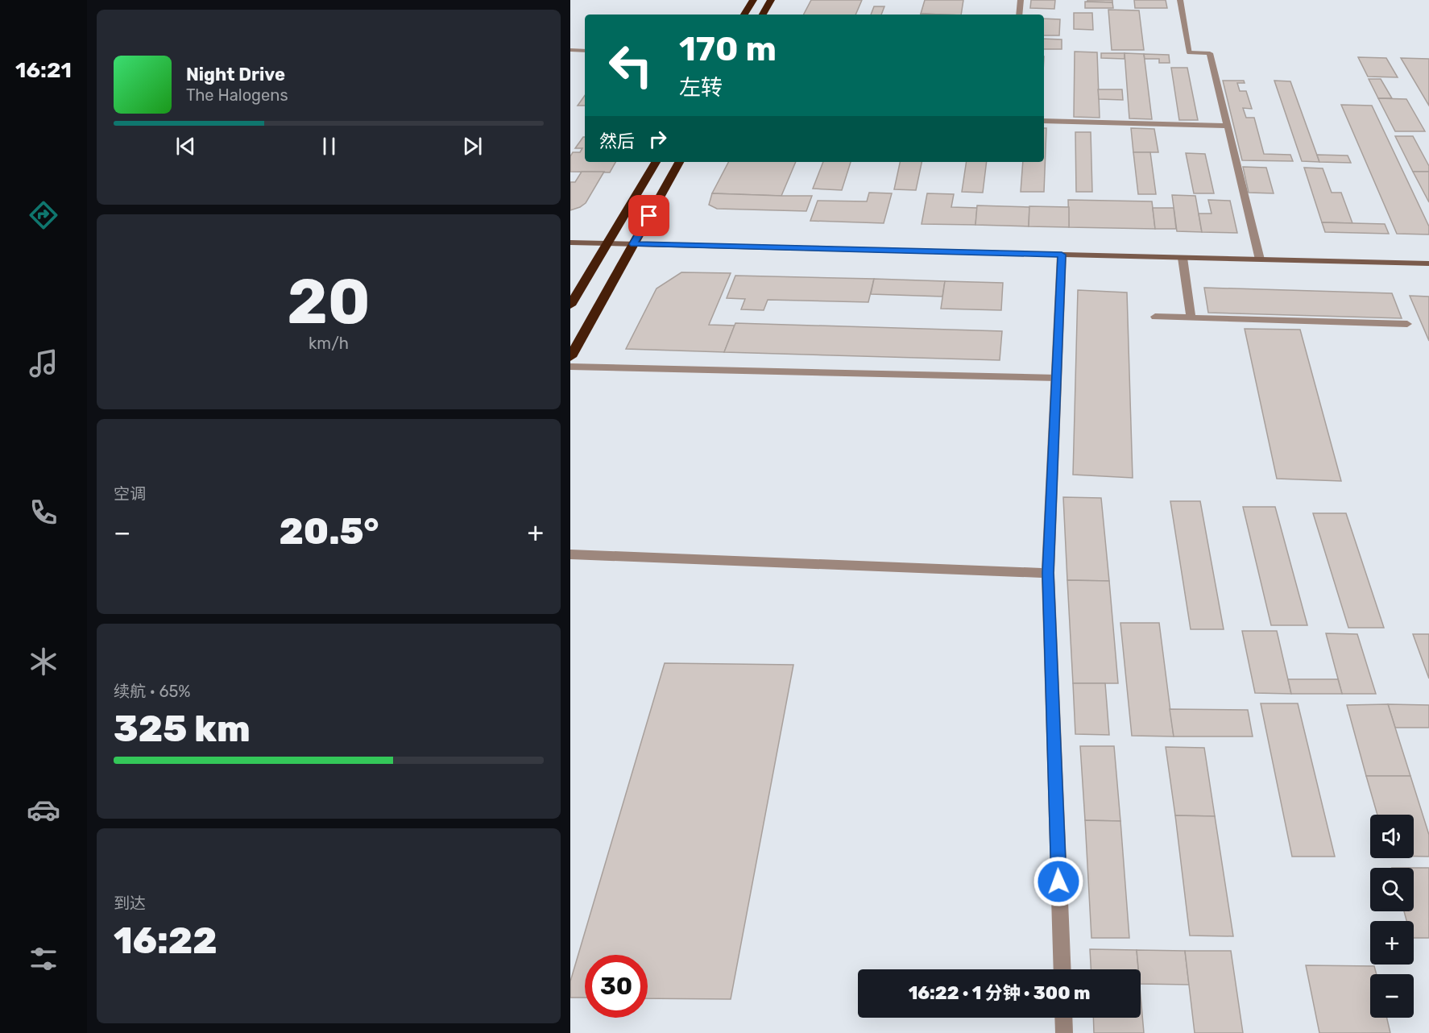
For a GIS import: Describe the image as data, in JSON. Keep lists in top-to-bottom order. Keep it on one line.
{"page":{"tabs":"16:21","turn":["170 m","左转"],"song":["Night Drive","The Halogens"],"then":"然后","tile":[["20","km/h"],"空调",["续航 · 65%","325 km"],["到达","16:22"]],"heat":["−","20.5°","+"],"map_buttons":["+","−"],"limit":"30","trip":"16:22 · 1 分钟 · 300 m"}}
